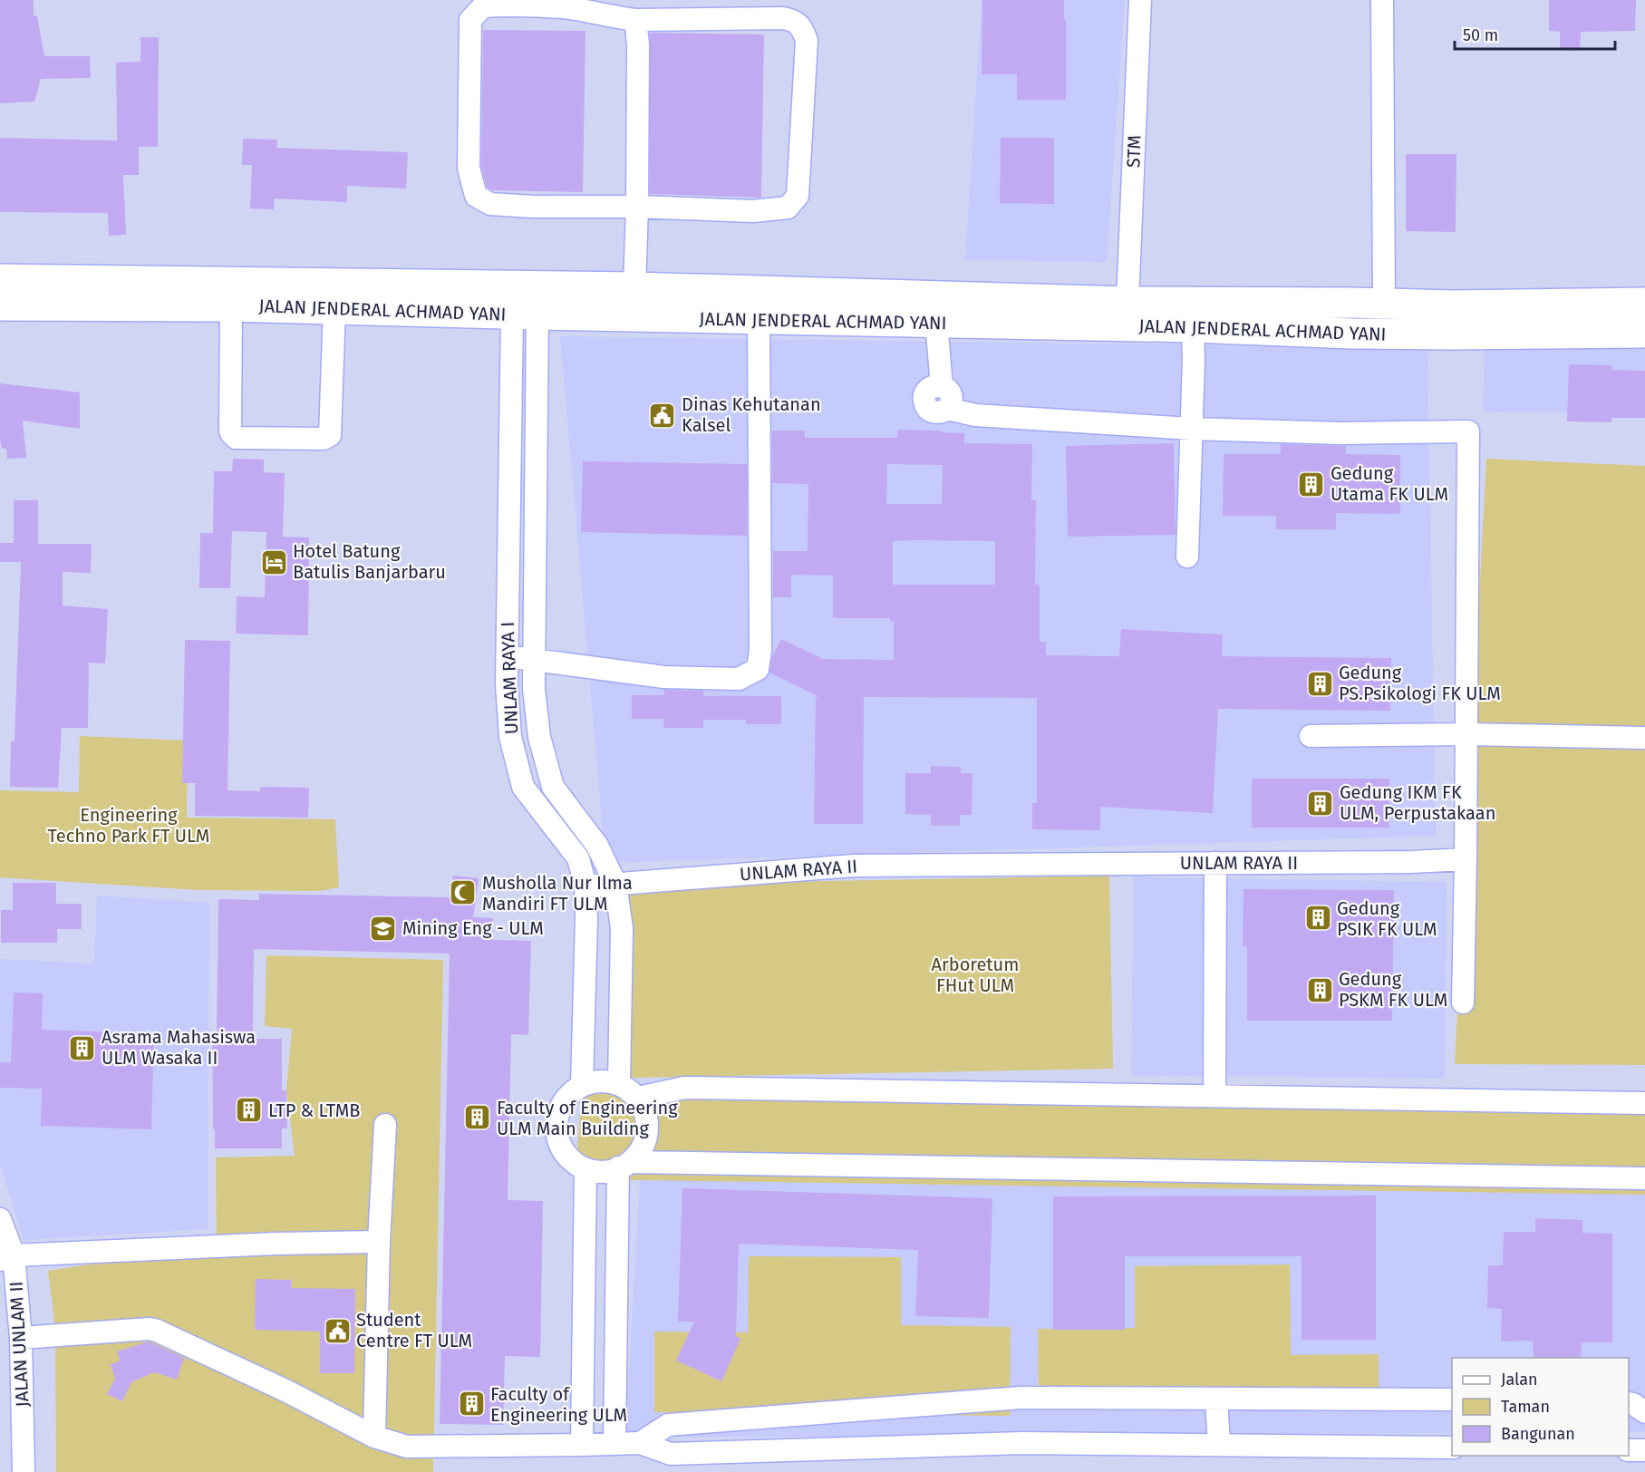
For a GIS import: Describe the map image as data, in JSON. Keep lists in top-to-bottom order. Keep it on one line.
{"streets":{"highway":["JALAN JENDERAL ACHMAD YANI"],"street":["STM","UNLAM RAYA I","UNLAM RAYA II","JALAN UNLAM II"]},"crossings":[["STM","JALAN JENDERAL ACHMAD YANI"],["JALAN JENDERAL ACHMAD YANI","UNLAM RAYA I"],["UNLAM RAYA I","UNLAM RAYA II"]],"parks":["Engineering Techno Park FT ULM","Arboretum FHut ULM"],"places":{"public building":["Dinas Kehutanan Kalsel","Student Centre FT ULM"],"building":["Gedung Utama FK ULM","Gedung PS.Psikologi FK ULM","Gedung IKM FK ULM, Perpustakaan","Gedung PSIK FK ULM","Gedung PSKM FK ULM","Asrama Mahasiswa ULM Wasaka II","LTP & LTMB","Faculty of Engineering ULM Main Building","Faculty of Engineering ULM"],"hotel":["Hotel Batung Batulis Banjarbaru"],"mosque":["Musholla Nur Ilma Mandiri FT ULM"],"school or university":["Mining Eng - ULM"]},"legend":["Jalan","Taman","Bangunan"],"scale_bar":"50 m"}
